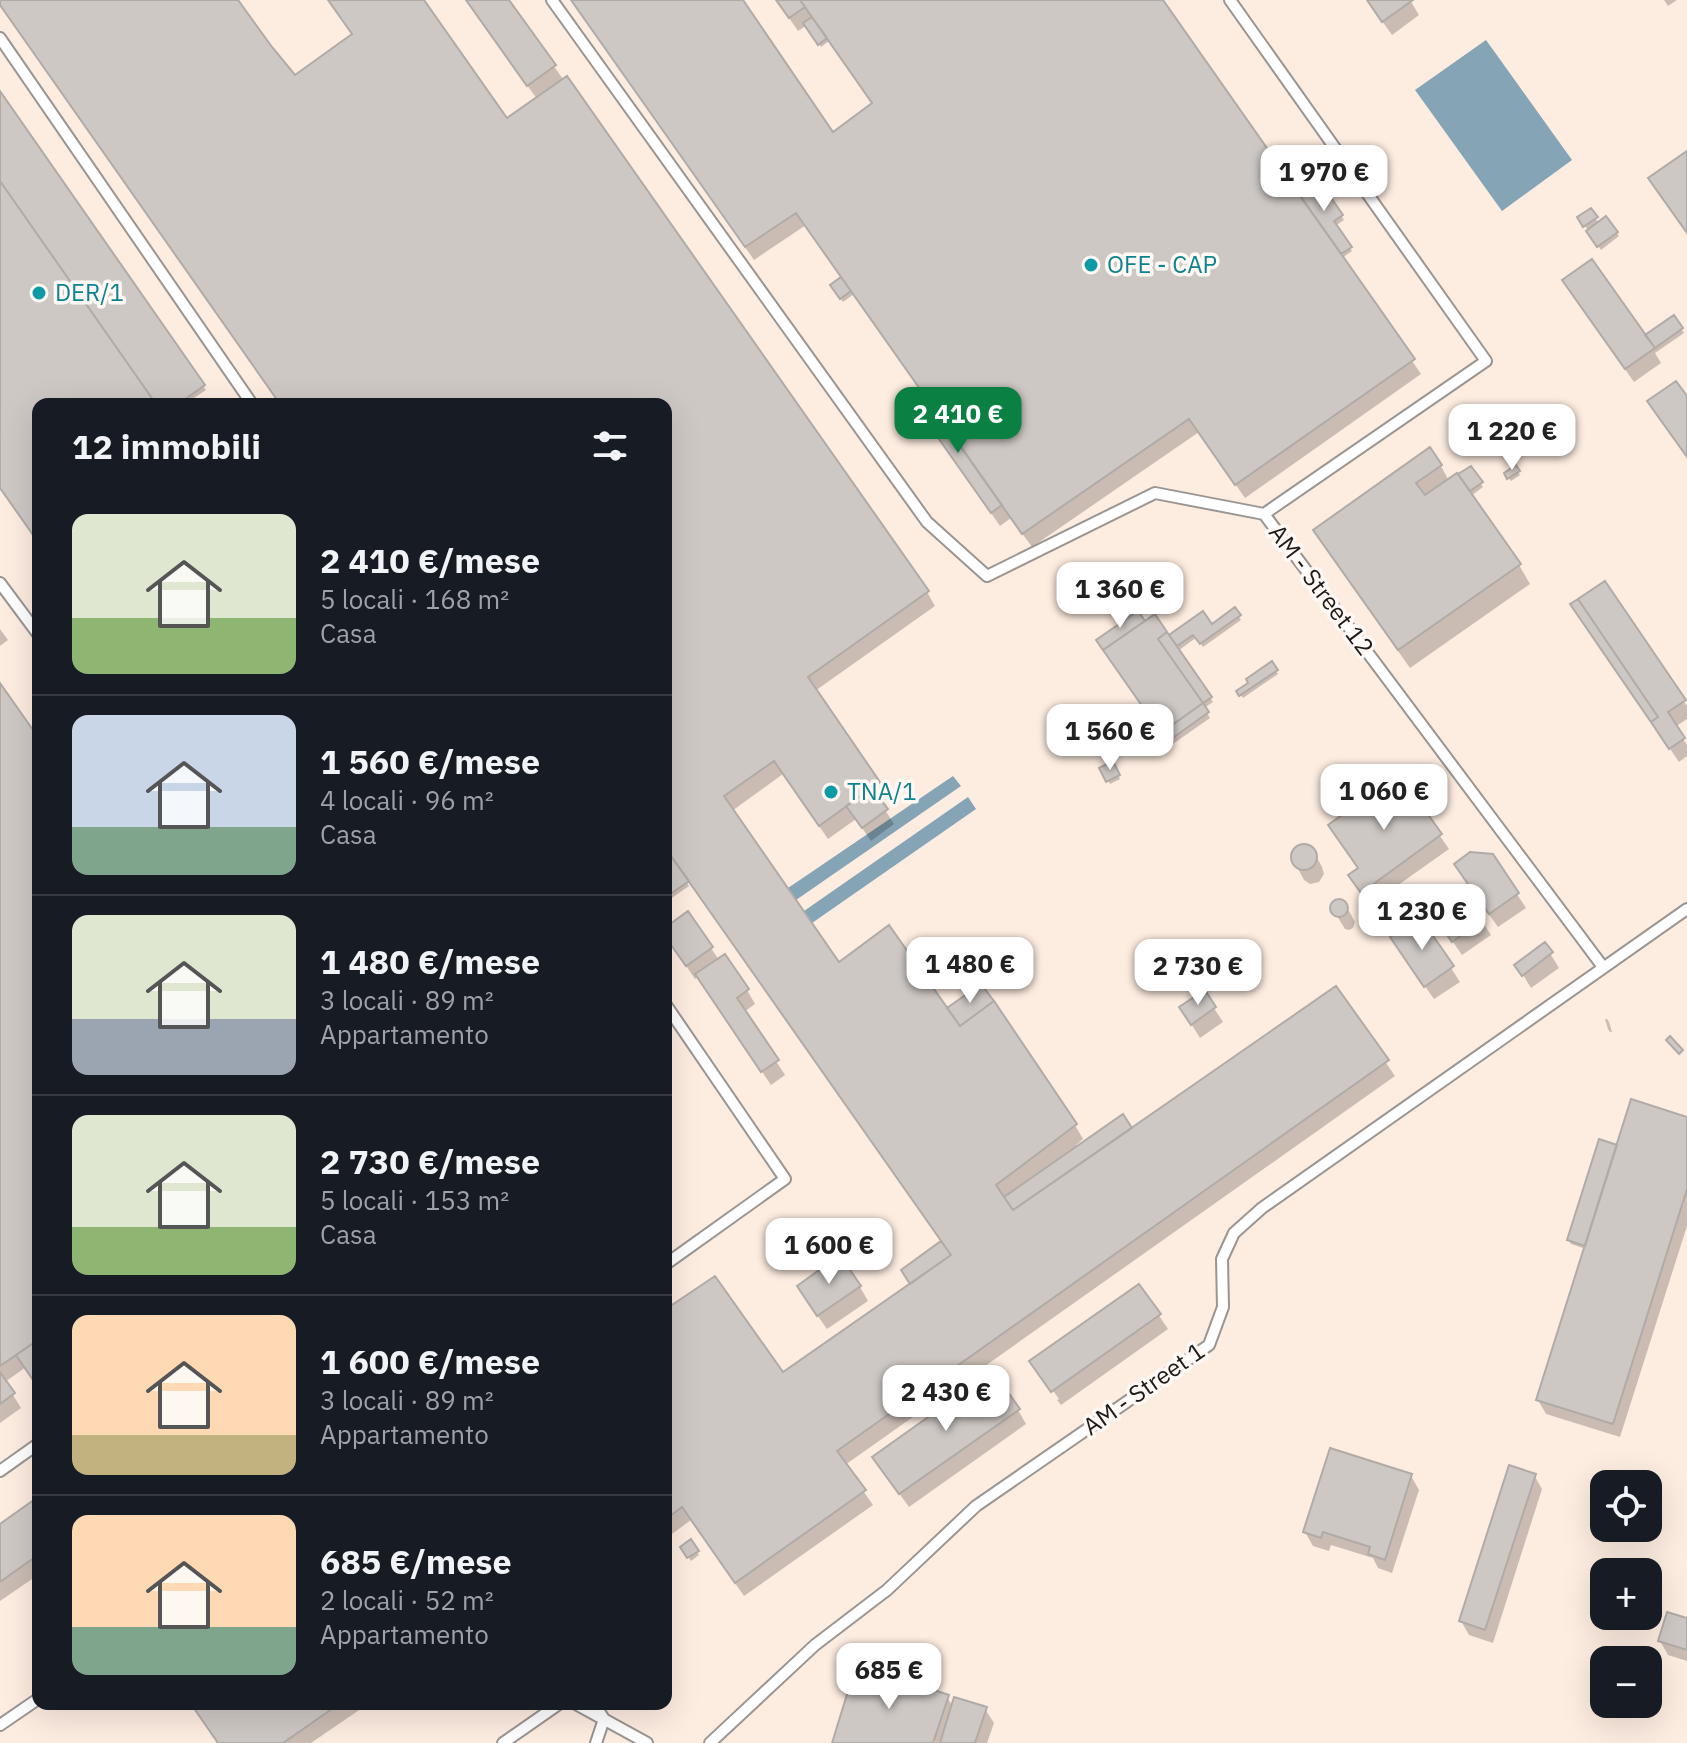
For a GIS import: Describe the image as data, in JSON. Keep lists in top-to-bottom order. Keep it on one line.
{"streets":{"lane":["AM - Street 12","AM - Street 1"]},"crossings":[["AM - Street 12","AM - Street 1"]],"places":["OFE - CAP","DER/1","TNA/1"],"page":{"price":["1 970 €","2 410 €","1 220 €","1 360 €","1 560 €","1 060 €","1 230 €","1 480 €","2 730 €","1 600 €","2 430 €","685 €"],"heading":"12 immobili","list":[{"name":"2 410 €/mese","note":"5 locali · 168 m² · Casa"},{"name":"1 560 €/mese","note":"4 locali · 96 m² · Casa"},{"name":"1 480 €/mese","note":"3 locali · 89 m² · Appartamento"},{"name":"2 730 €/mese","note":"5 locali · 153 m² · Casa"},{"name":"1 600 €/mese","note":"3 locali · 89 m² · Appartamento"},{"name":"685 €/mese","note":"2 locali · 52 m² · Appartamento"}],"map_buttons":["+","−"]}}
